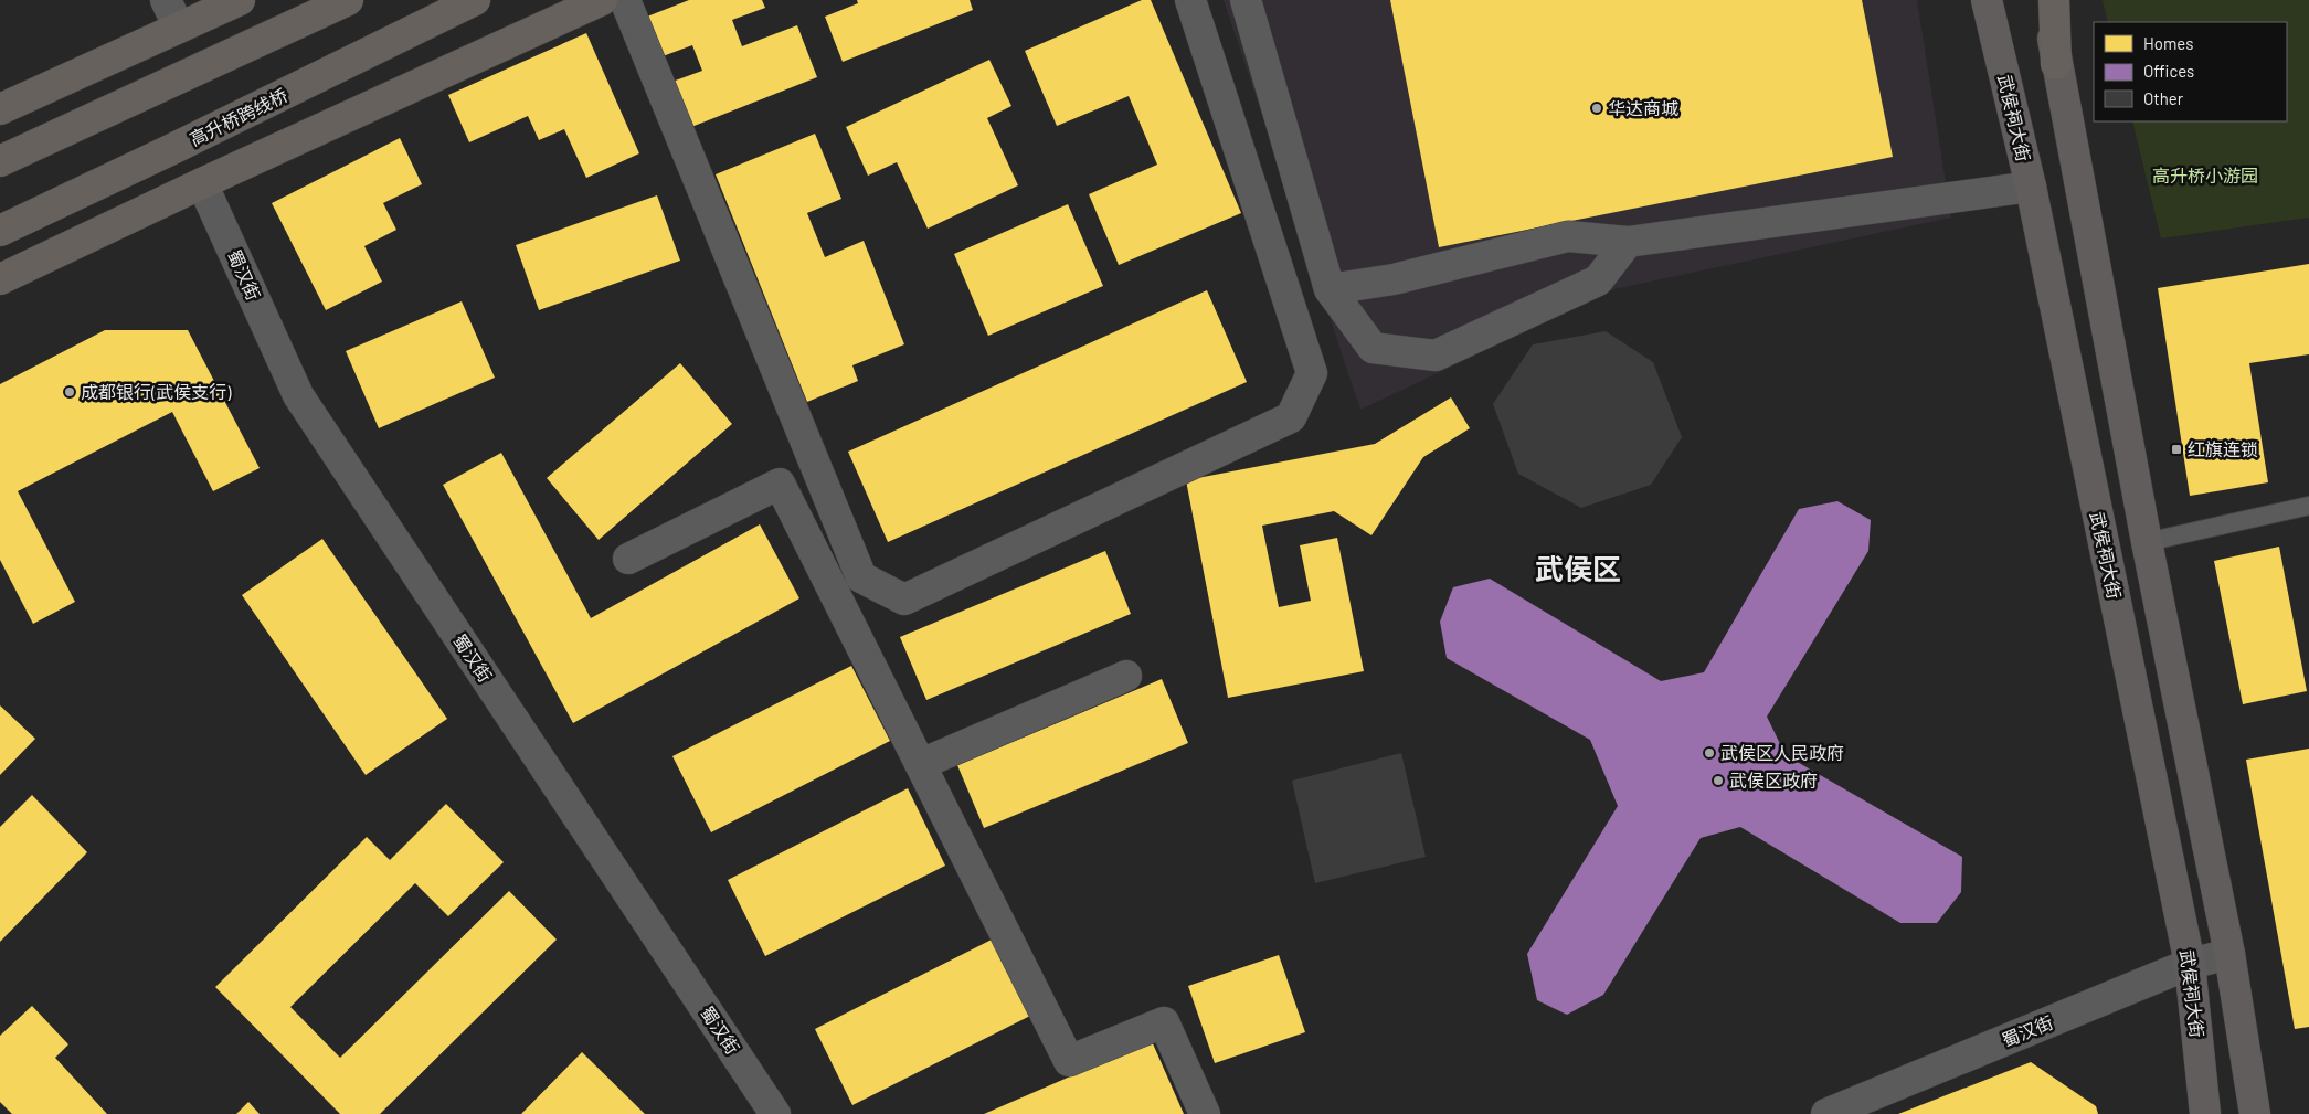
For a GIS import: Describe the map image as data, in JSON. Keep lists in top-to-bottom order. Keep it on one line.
{"streets":{"main road":["高升桥跨线桥","武侯祠大街"],"street":["蜀汉街"]},"crossings":[["武侯祠大街","蜀汉街"]],"districts":["武侯区"],"parks":["高升桥小游园"],"places":{"other":["华达商城","成都银行(武侯支行)","武侯区人民政府","武侯区政府"],"transit":["红旗连锁"]},"legend":["Homes","Offices","Other"]}
